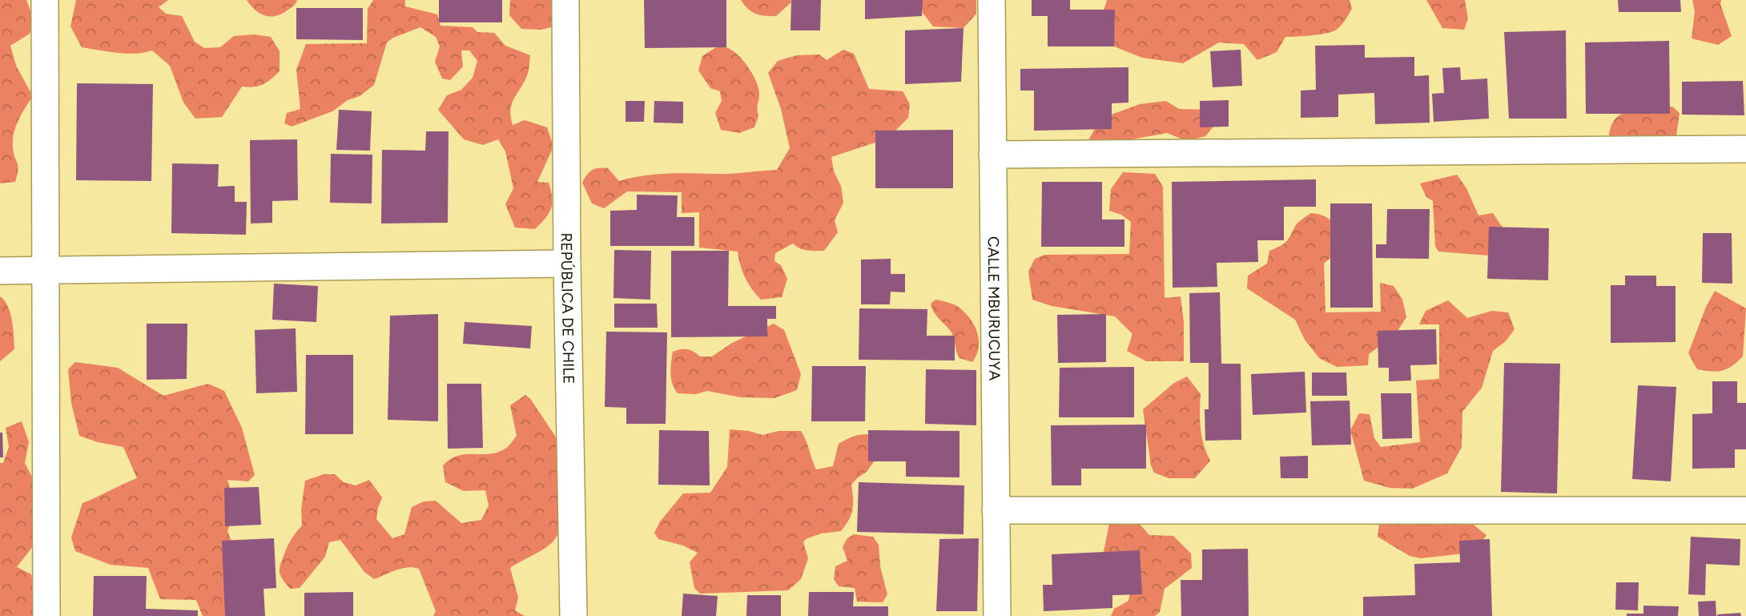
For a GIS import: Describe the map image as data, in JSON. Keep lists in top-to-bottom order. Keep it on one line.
{"streets":{"street":["REPÚBLICA DE CHILE","CALLE MBURUCUYA"]}}
